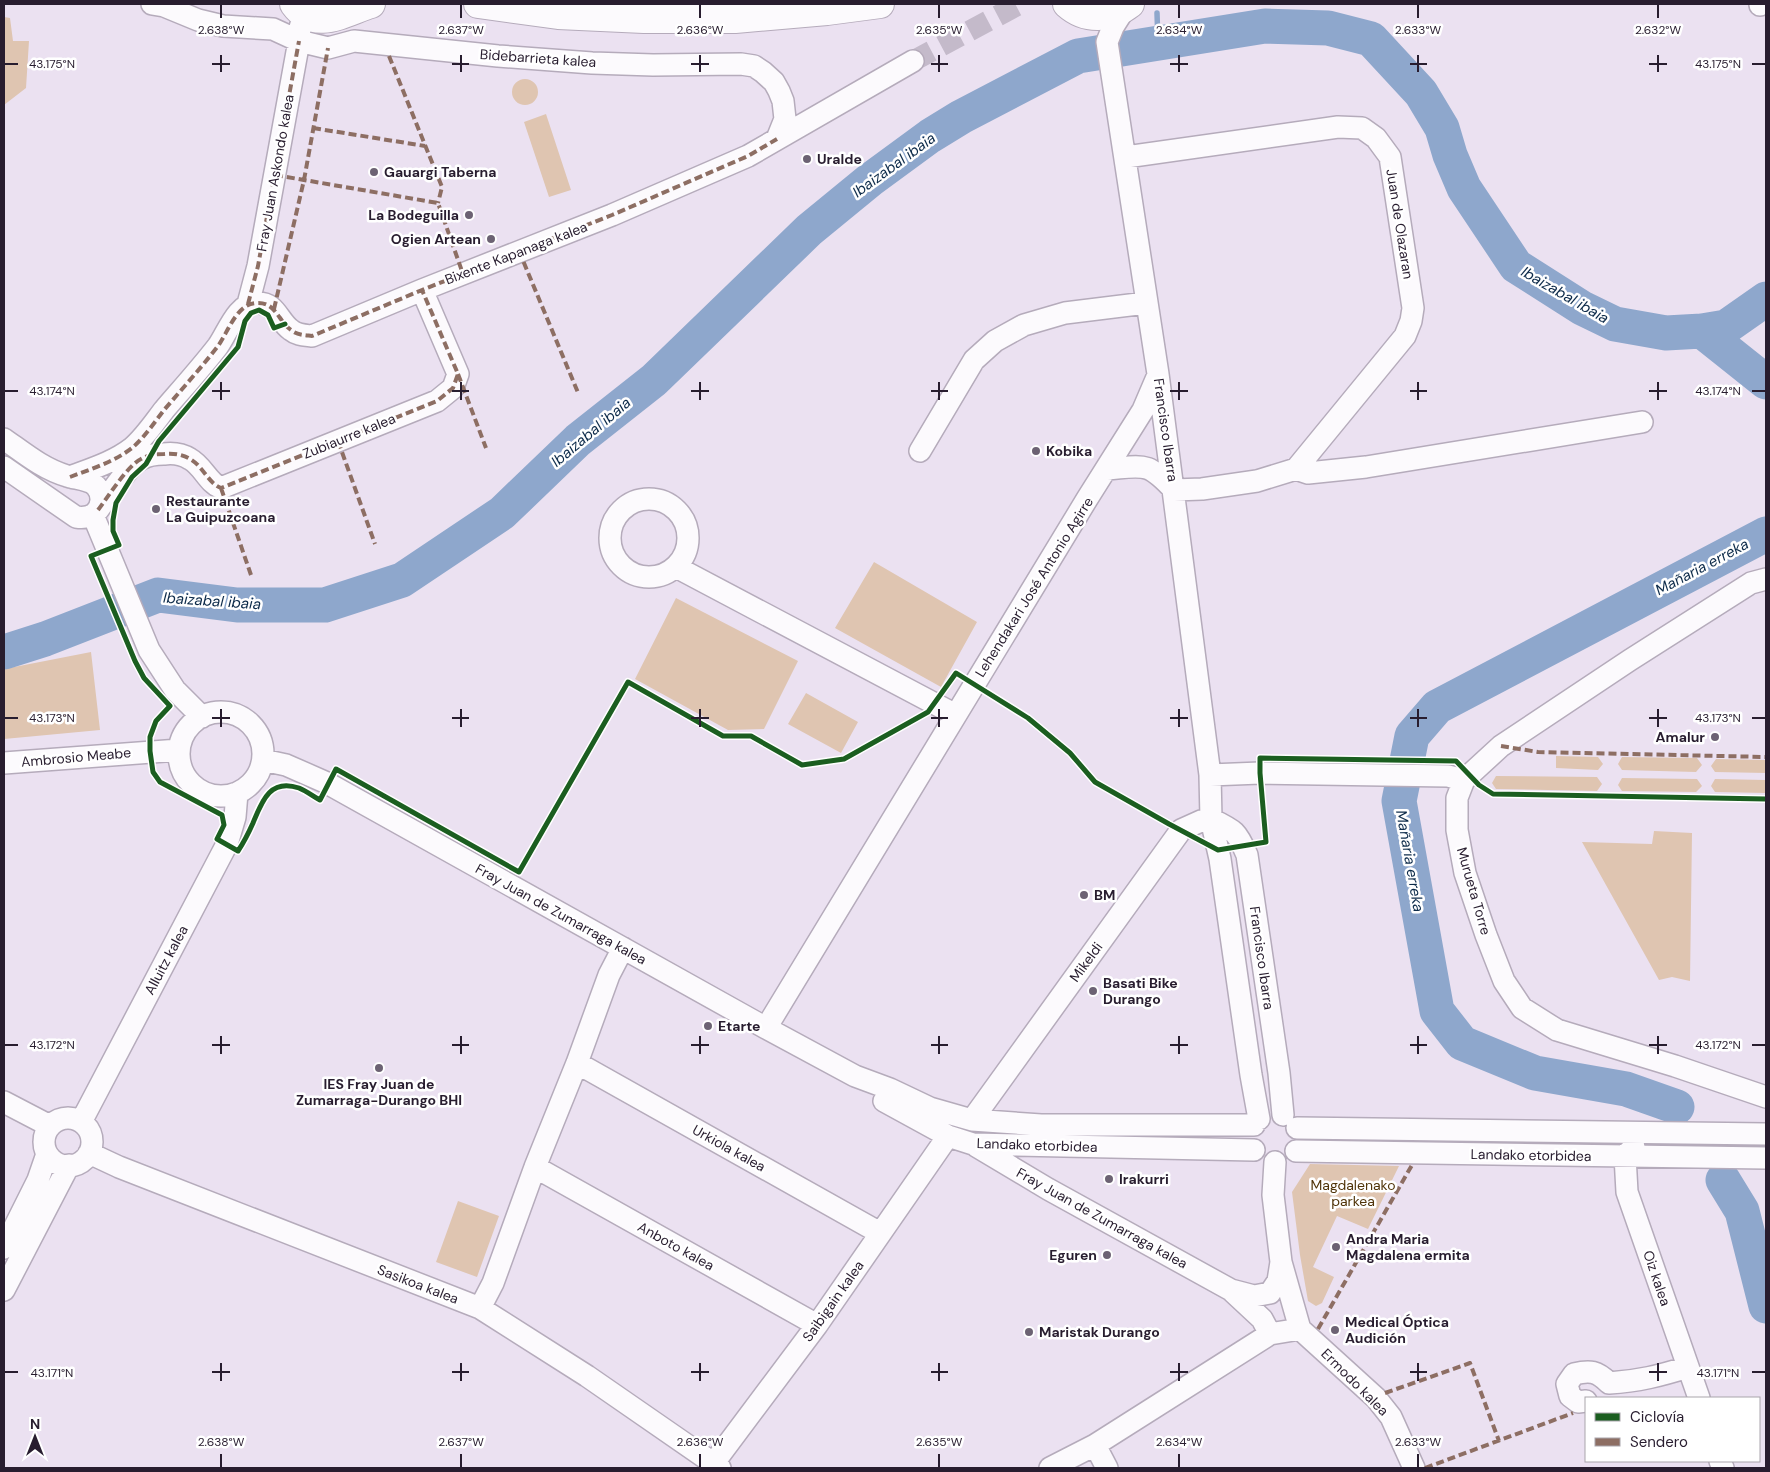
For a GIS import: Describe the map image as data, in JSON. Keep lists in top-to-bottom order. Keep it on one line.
{"streets":{"street":["Bidebarrieta kalea","Fray Juan Askondo kalea","Juan de Olazaran","Bixente Kapanaga kalea","Francisco Ibarra","Zubiaurre kalea","Lehendakari José Antonio Agirre","Ambrosio Meabe","Murueta Torre","Fray Juan de Zumarraga kalea","Alluitz kalea","Mikeldi","Landako etorbidea","Urkiola kalea","Anboto kalea","Oiz kalea","Sasikoa kalea","Saibigain kalea","Ermodo kalea"]},"crossings":[["Bidebarrieta kalea","Bixente Kapanaga kalea"],["Fray Juan Askondo kalea","Bixente Kapanaga kalea"],["Juan de Olazaran","Francisco Ibarra"],["Bixente Kapanaga kalea","Zubiaurre kalea"],["Francisco Ibarra","Lehendakari José Antonio Agirre"],["Francisco Ibarra","Mikeldi"],["Francisco Ibarra","Landako etorbidea"],["Lehendakari José Antonio Agirre","Fray Juan de Zumarraga kalea"],["Ambrosio Meabe","Fray Juan de Zumarraga kalea"],["Ambrosio Meabe","Alluitz kalea"],["Fray Juan de Zumarraga kalea","Alluitz kalea"],["Fray Juan de Zumarraga kalea","Landako etorbidea"],["Alluitz kalea","Sasikoa kalea"],["Mikeldi","Landako etorbidea"],["Landako etorbidea","Oiz kalea"],["Landako etorbidea","Saibigain kalea"],["Urkiola kalea","Saibigain kalea"],["Anboto kalea","Saibigain kalea"],["Sasikoa kalea","Saibigain kalea"]],"water":["Ibaizabal ibaia","Mañaria erreka"],"parks":["Magdalenako parkea"],"places":["Uralde","Gauargi Taberna","La Bodeguilla","Ogien Artean","Kobika","Restaurante La Guipuzcoana","Amalur","BM","Basati Bike Durango","Etarte","IES Fray Juan de Zumarraga-Durango BHI","Irakurri","Andra Maria Magdalena ermita","Eguren","Medical Óptica Audición","Maristak Durango"],"legend":["Ciclovía","Sendero"],"north":"top","coordinates":["2.638°W","2.637°W","2.636°W","2.635°W","2.634°W","2.633°W","2.632°W","43.175°N","43.174°N","43.173°N","43.172°N","43.171°N"]}
